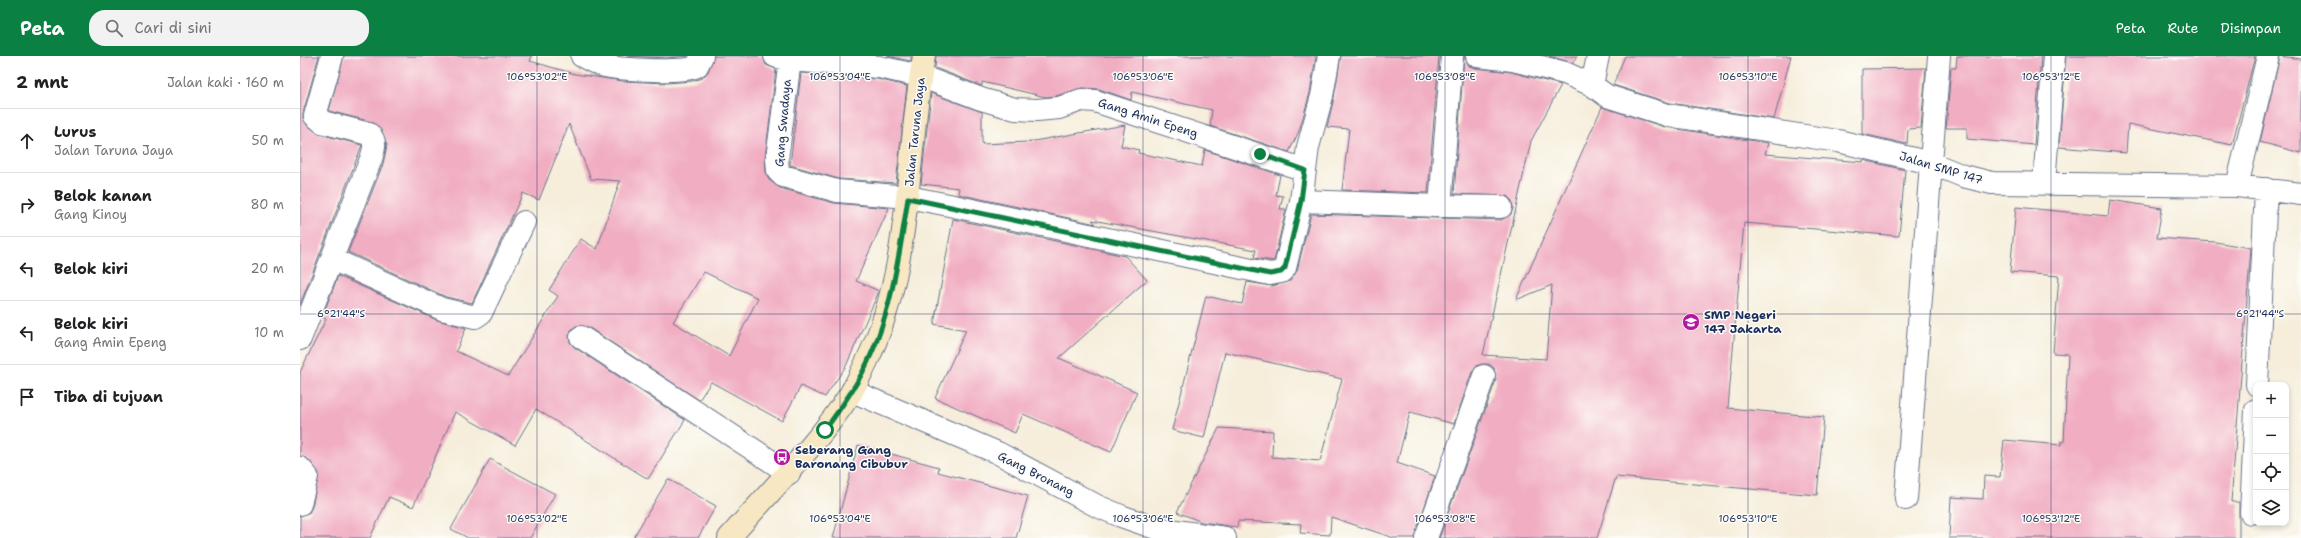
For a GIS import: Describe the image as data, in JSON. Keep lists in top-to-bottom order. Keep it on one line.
{"streets":{"street":["Gang Amin Epeng","Gang Swadaya","Jalan Taruna Jaya","Jalan SMP 147","Gang Bronang"]},"crossings":[["Gang Amin Epeng","Gang Swadaya"],["Gang Amin Epeng","Jalan Taruna Jaya"],["Gang Swadaya","Jalan Taruna Jaya"],["Jalan Taruna Jaya","Gang Bronang"]],"places":{"school or university":["SMP Negeri 147 Jakarta"],"bus stop":["Seberang Gang Baronang Cibubur"]},"page":{"header":"Peta","search":"Cari di sini","nav":["Peta","Rute","Disimpan"],"heading":["2 mnt","Jalan kaki · 160 m"],"list":[["Lurus","Jalan Taruna Jaya","50 m"],["Belok kanan","Gang Kinoy","80 m"],["Belok kiri","20 m"],["Belok kiri","Gang Amin Epeng","10 m"],"Tiba di tujuan"],"map_buttons":["+","−"]},"coordinates":["106°53'02\"E","106°53'04\"E","106°53'06\"E","106°53'08\"E","106°53'10\"E","106°53'12\"E","6°21'44\"S"]}
